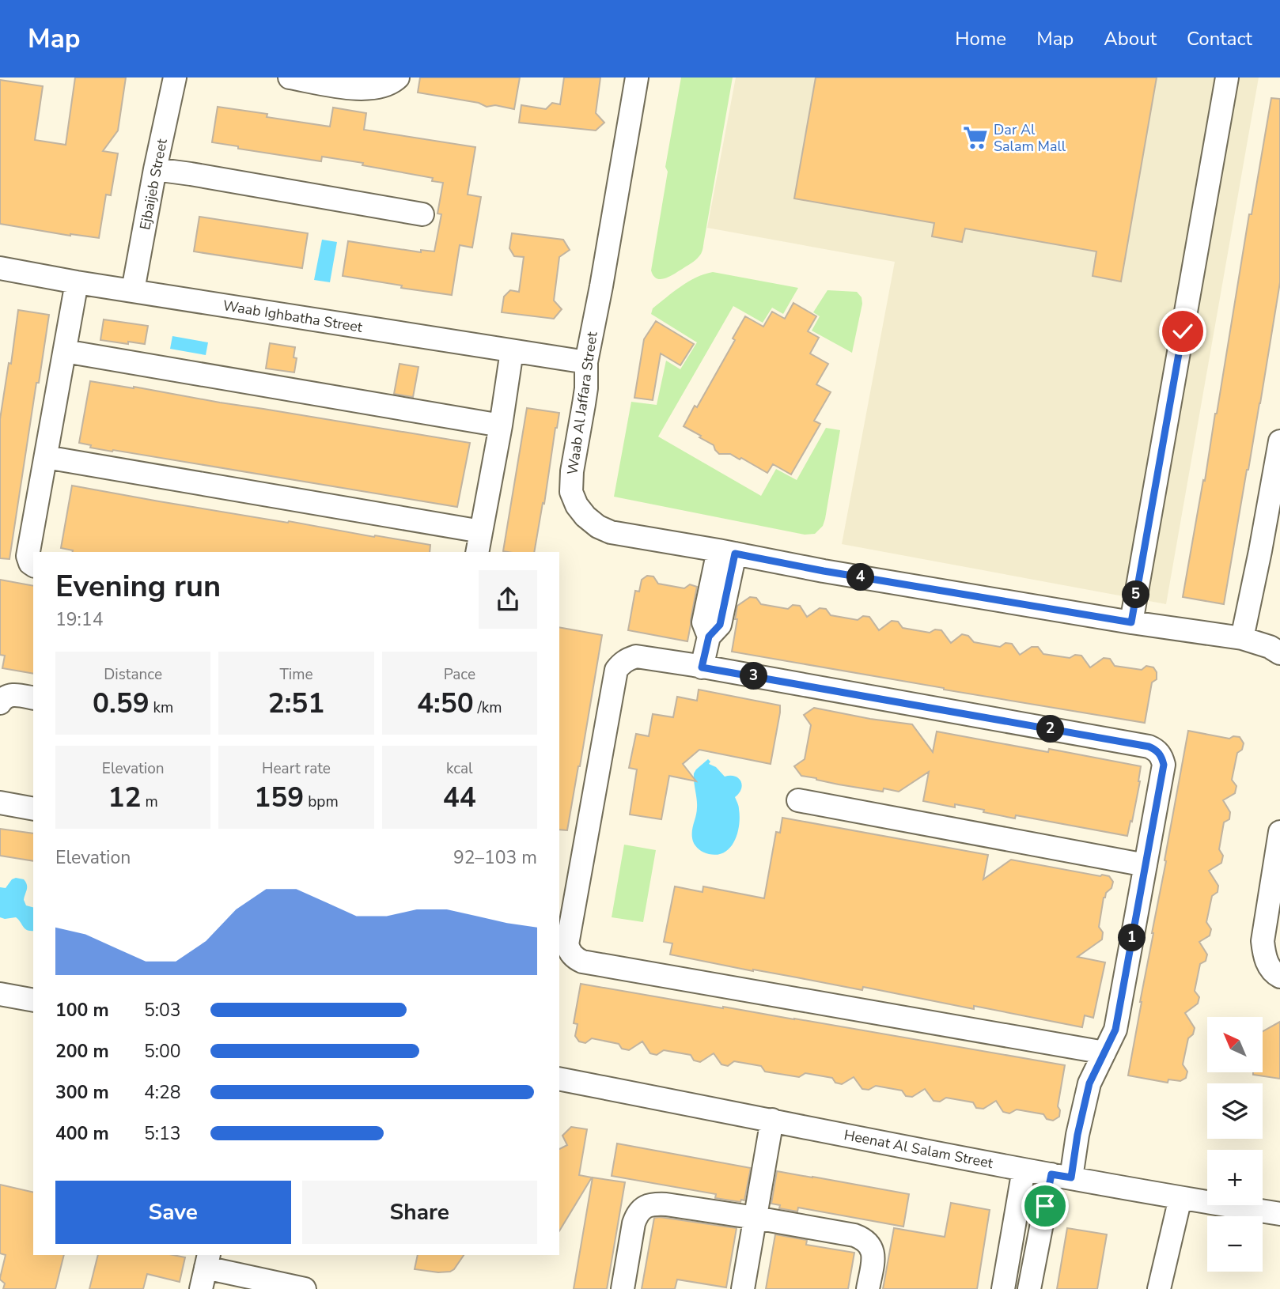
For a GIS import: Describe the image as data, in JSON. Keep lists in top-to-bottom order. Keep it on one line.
{"streets":{"street":["Ejbaijeb Street","Waab Ighbatha Street","Waab Al Jaffara Street","Heenat Al Salam Street"]},"crossings":[["Ejbaijeb Street","Waab Ighbatha Street"],["Waab Ighbatha Street","Waab Al Jaffara Street"]],"places":{"supermarket":["Dar Al Salam Mall"]},"north":"top left","page":{"header":"Map","nav":["Home","Map","About","Contact"],"heading":["Evening run","19:14"],"pins":["4","5","3","2","1"],"stats":[["Distance","0.59 km"],["Time","2:51"],["Pace","4:50 /km"],["Elevation","12 m"],["Heart rate","159 bpm"],["kcal","44"]],"chart":["Elevation","92–103 m"],"list":[{"name":"100 m","note":"5:03"},{"name":"200 m","note":"5:00"},{"name":"300 m","note":"4:28"},{"name":"400 m","note":"5:13"}],"map_buttons":["+","−"],"buttons":["Save","Share"]}}
